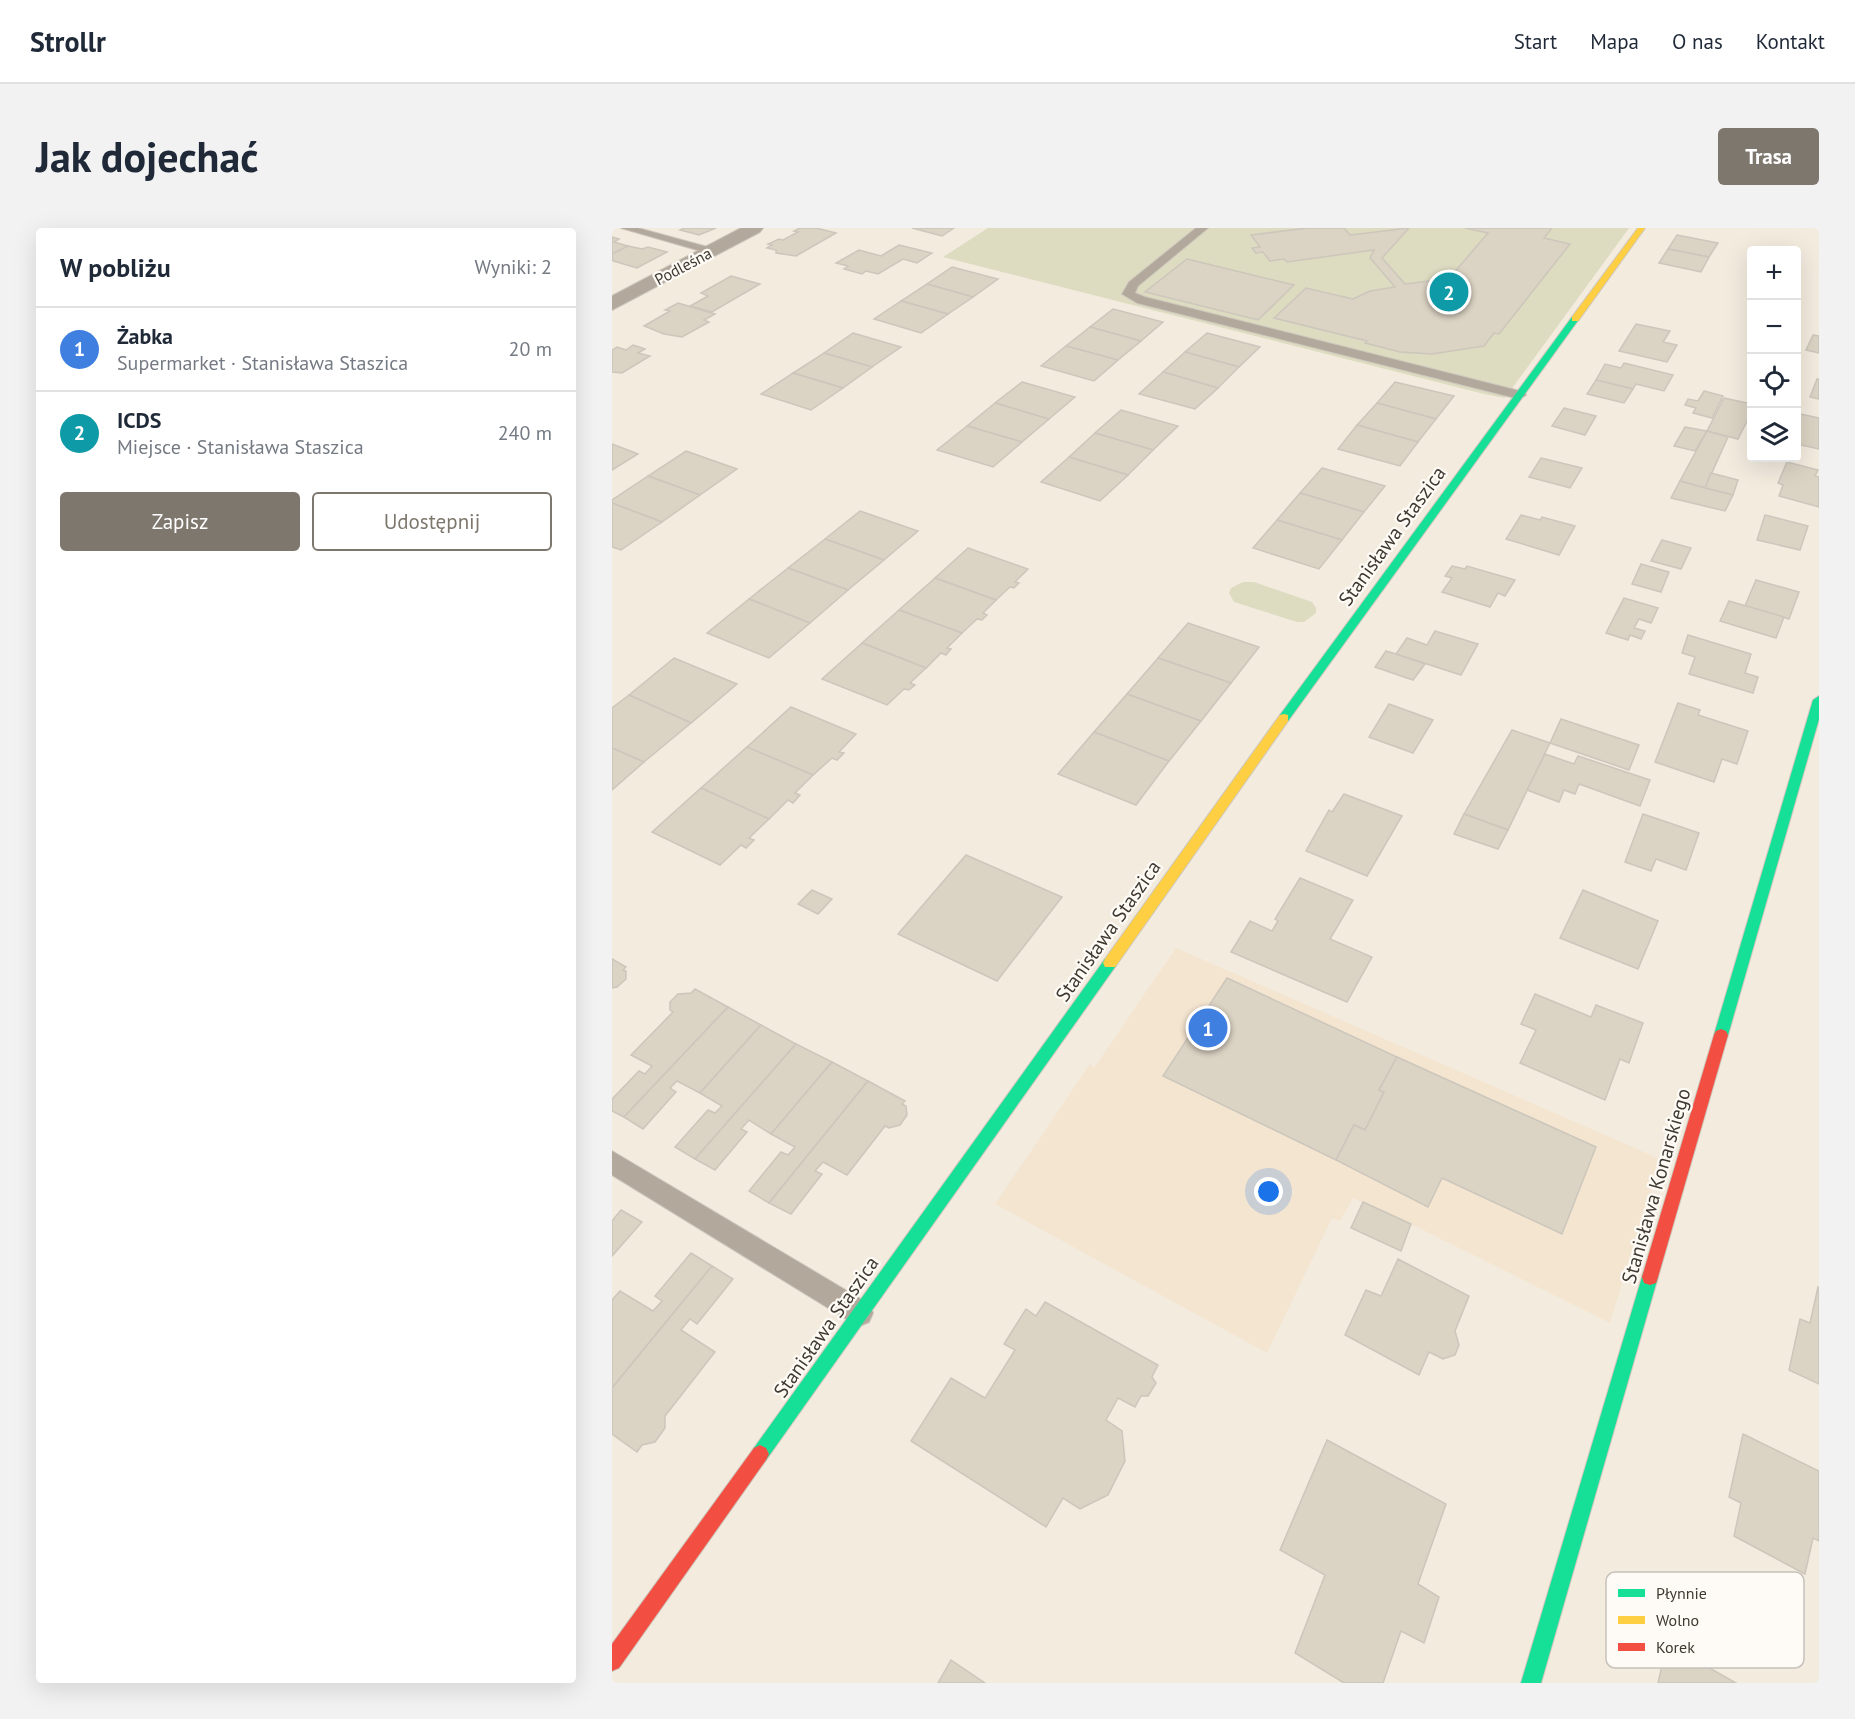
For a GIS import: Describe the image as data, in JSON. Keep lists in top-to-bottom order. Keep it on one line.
{"streets":{"street":["Podleśna","Stanisława Staszica","Stanisława Konarskiego"]},"legend":["Płynnie","Wolno","Korek"],"page":{"header":"Strollr","nav":["Start","Mapa","O nas","Kontakt"],"buttons":["Trasa",["Zapisz","Udostępnij"]],"title":"Jak dojechać","heading":["W pobliżu","Wyniki: 2"],"map_buttons":["+","−"],"pins":["2","1"],"list":[{"mark":"1","name":"Żabka","note":"Supermarket · Stanisława Staszica","value":"20 m"},{"mark":"2","name":"ICDS","note":"Miejsce · Stanisława Staszica","value":"240 m"}]}}
